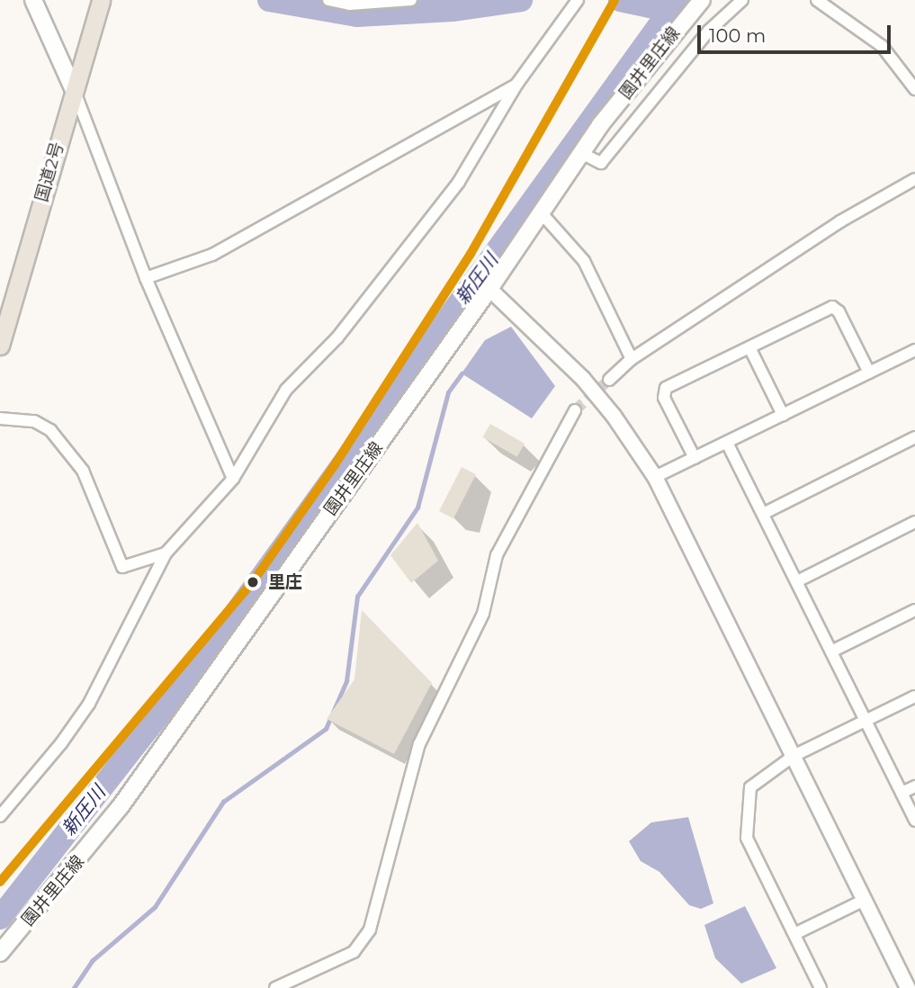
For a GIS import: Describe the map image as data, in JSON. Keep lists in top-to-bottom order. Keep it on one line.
{"streets":{"highway":["国道2号"],"main road":["園井里庄線"]},"water":["新圧川"],"places":["里庄"],"scale_bar":"100 m"}
